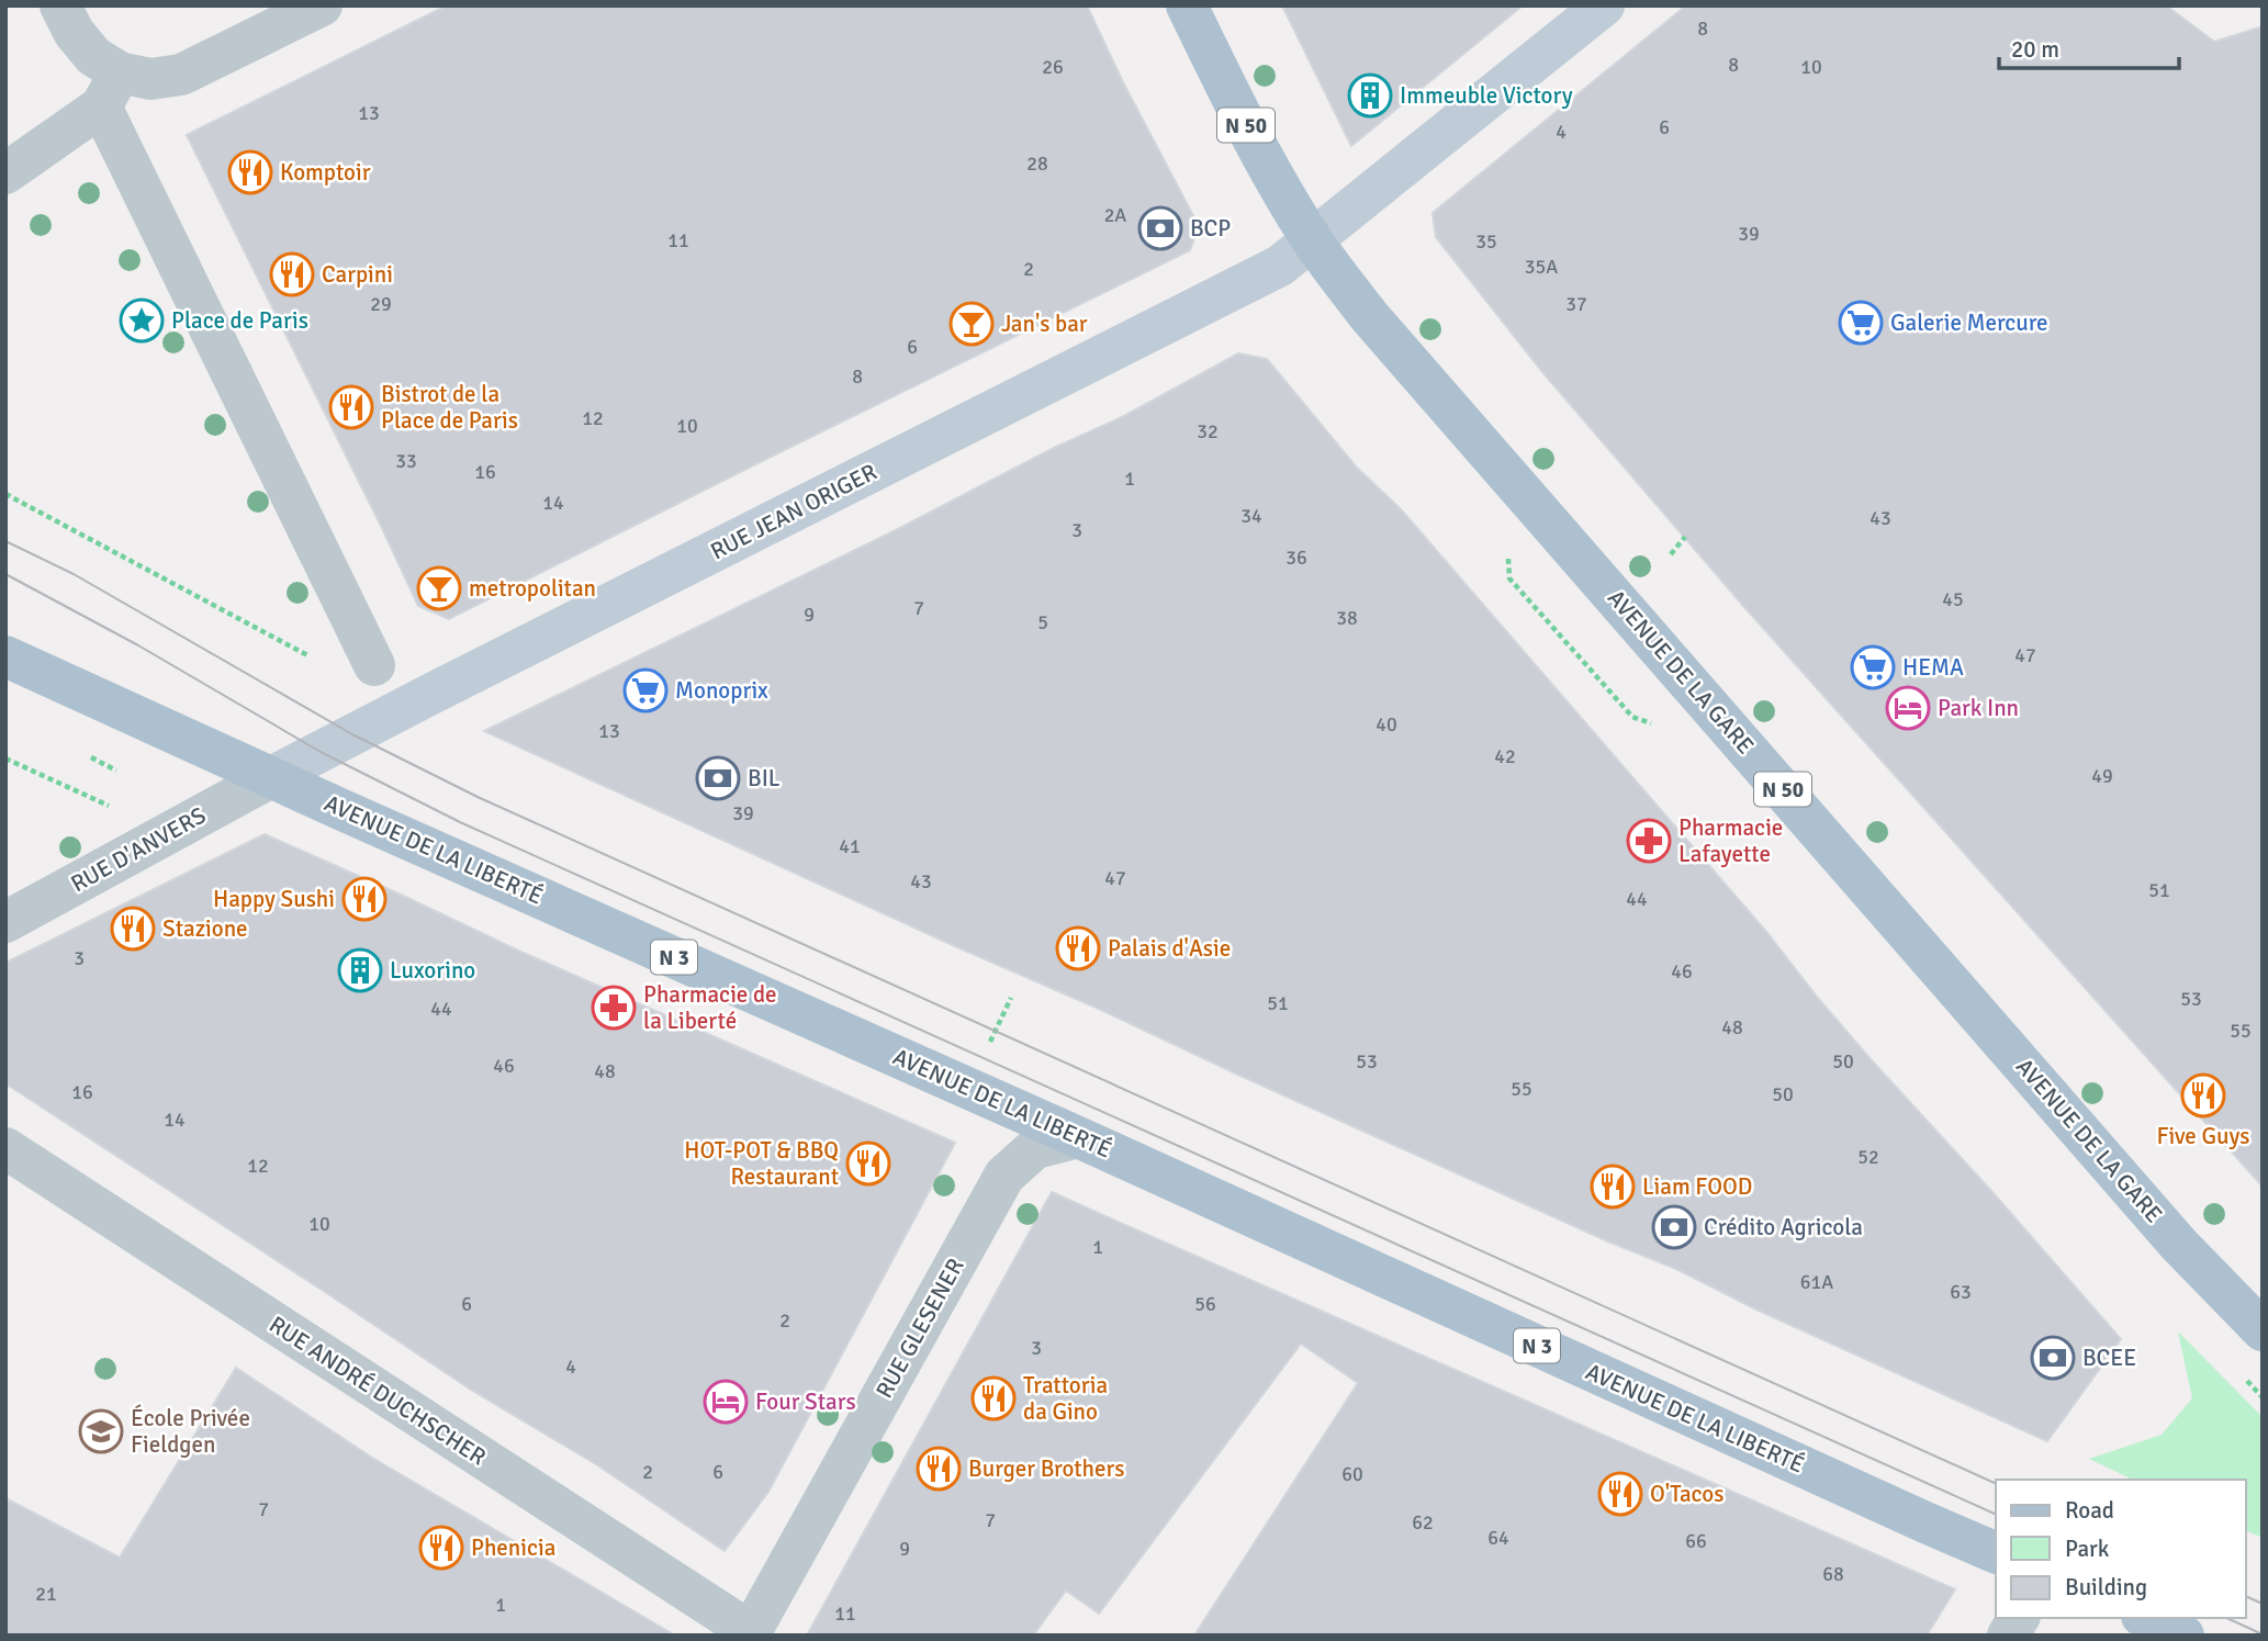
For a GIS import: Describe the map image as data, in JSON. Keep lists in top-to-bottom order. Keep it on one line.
{"streets":{"main road":["N 50","RUE JEAN ORIGER","AVENUE DE LA GARE","AVENUE DE LA LIBERTÉ","N 3"],"street":["RUE D'ANVERS","RUE GLESENER","RUE ANDRÉ DUCHSCHER"]},"crossings":[["RUE JEAN ORIGER","AVENUE DE LA GARE"],["RUE JEAN ORIGER","RUE D'ANVERS"],["RUE JEAN ORIGER","AVENUE DE LA LIBERTÉ"],["RUE D'ANVERS","AVENUE DE LA LIBERTÉ"],["AVENUE DE LA LIBERTÉ","RUE GLESENER"],["RUE GLESENER","RUE ANDRÉ DUCHSCHER"]],"places":{"building":["Immeuble Victory","Luxorino"],"restaurant":["Komptoir","Carpini","Bistrot de la Place de Paris","Happy Sushi","Stazione","Palais d'Asie","Five Guys","HOT-POT & BBQ Restaurant","Liam FOOD","Trattoria da Gino","Burger Brothers","O'Tacos","Phenicia"],"bank":["BCP","BIL","Crédito Agricola","BCEE"],"place":["Place de Paris"],"supermarket":["Galerie Mercure","HEMA","Monoprix"],"bar":["Jan's bar","metropolitan"],"hotel":["Park Inn","Four Stars"],"pharmacy":["Pharmacie Lafayette","Pharmacie de la Liberté"],"school or university":["École Privée Fieldgen"]},"house_numbers":["8","8","26","10","13","6","4","28","2A","39","11","35","35A","2","29","37","6","8","12","10","32","33","16","1","14","34","43","3","36","45","7","9","38","5","47","40","13","42","49","39","41","47","43","51","44","3","46","53","51","44","48","55","53","50","46","48","55","16","50","14","52","12","10","1","61A","63","6","56","2","3","4","2","6","60","7","7","62","64","66","9","68","21","1","11"],"legend":["Road","Park","Building"],"scale_bar":"20 m"}
